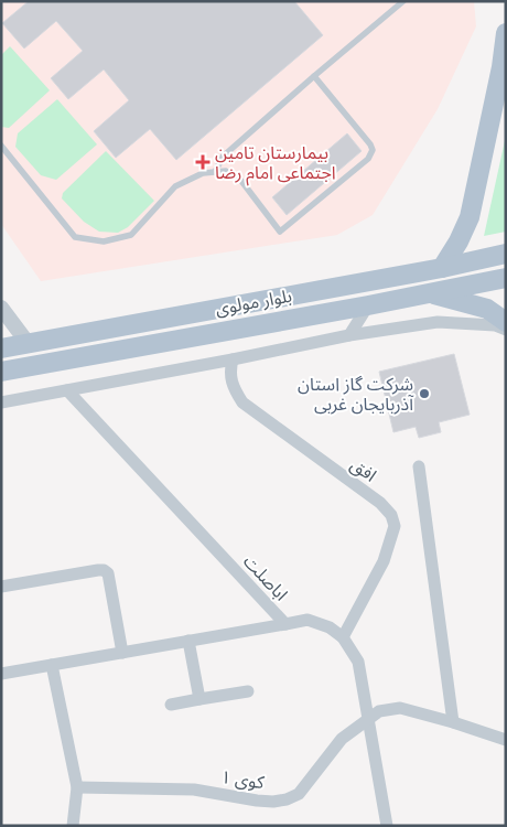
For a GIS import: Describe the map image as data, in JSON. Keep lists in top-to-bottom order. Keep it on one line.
{"streets":{"main road":["بلوار مولوی"],"street":["افق","اباصلت","کوی ۱"]},"crossings":[["افق","اباصلت"],["اباصلت","کوی ۱"]],"places":{"health":["بیمارستان تامین اجتماعی امام رضا"],"other":["شرکت گاز استان آذربایجان غربی"]}}
